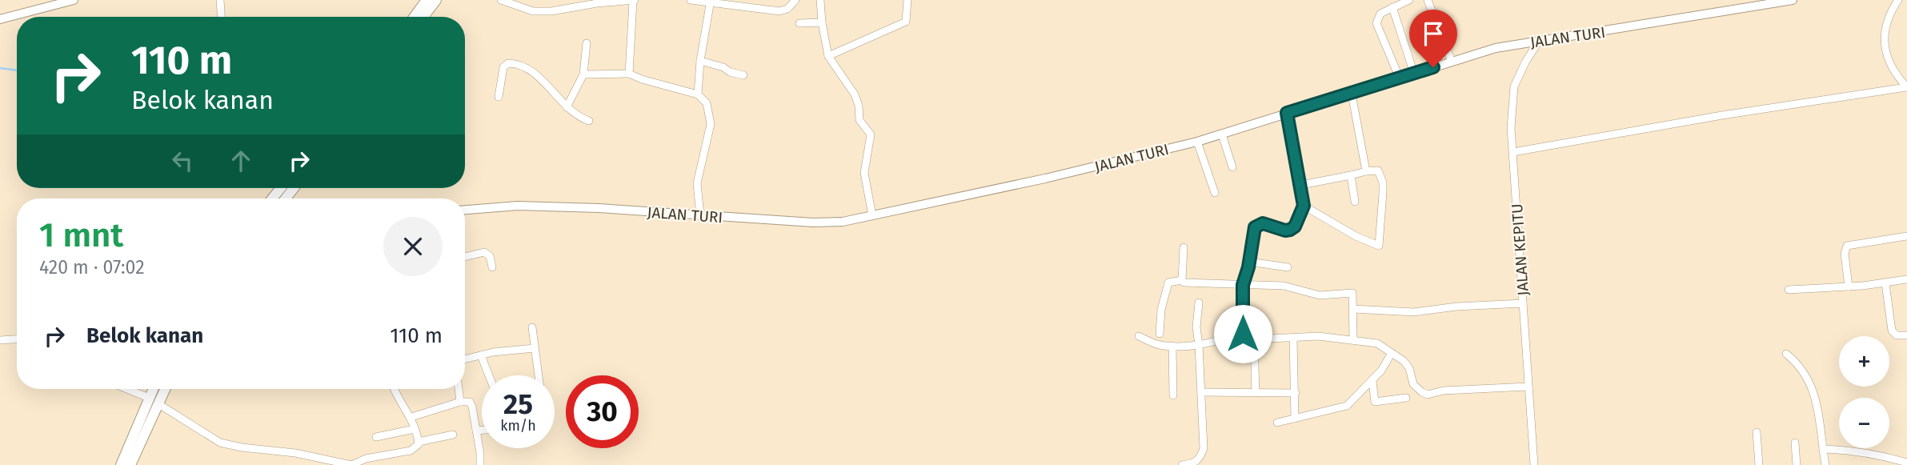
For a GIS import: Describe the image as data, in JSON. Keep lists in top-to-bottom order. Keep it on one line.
{"streets":{"main road":["JALAN TURI"],"street":["JALAN KEPITU"]},"crossings":[["JALAN TURI","JALAN KEPITU"]],"page":{"turn":["110 m","Belok kanan"],"heading":["1 mnt","420 m · 07:02"],"list":[{"name":"Belok kanan","value":"110 m"}],"map_buttons":["+","−"],"speed":"25 km/h","limit":"30"}}
